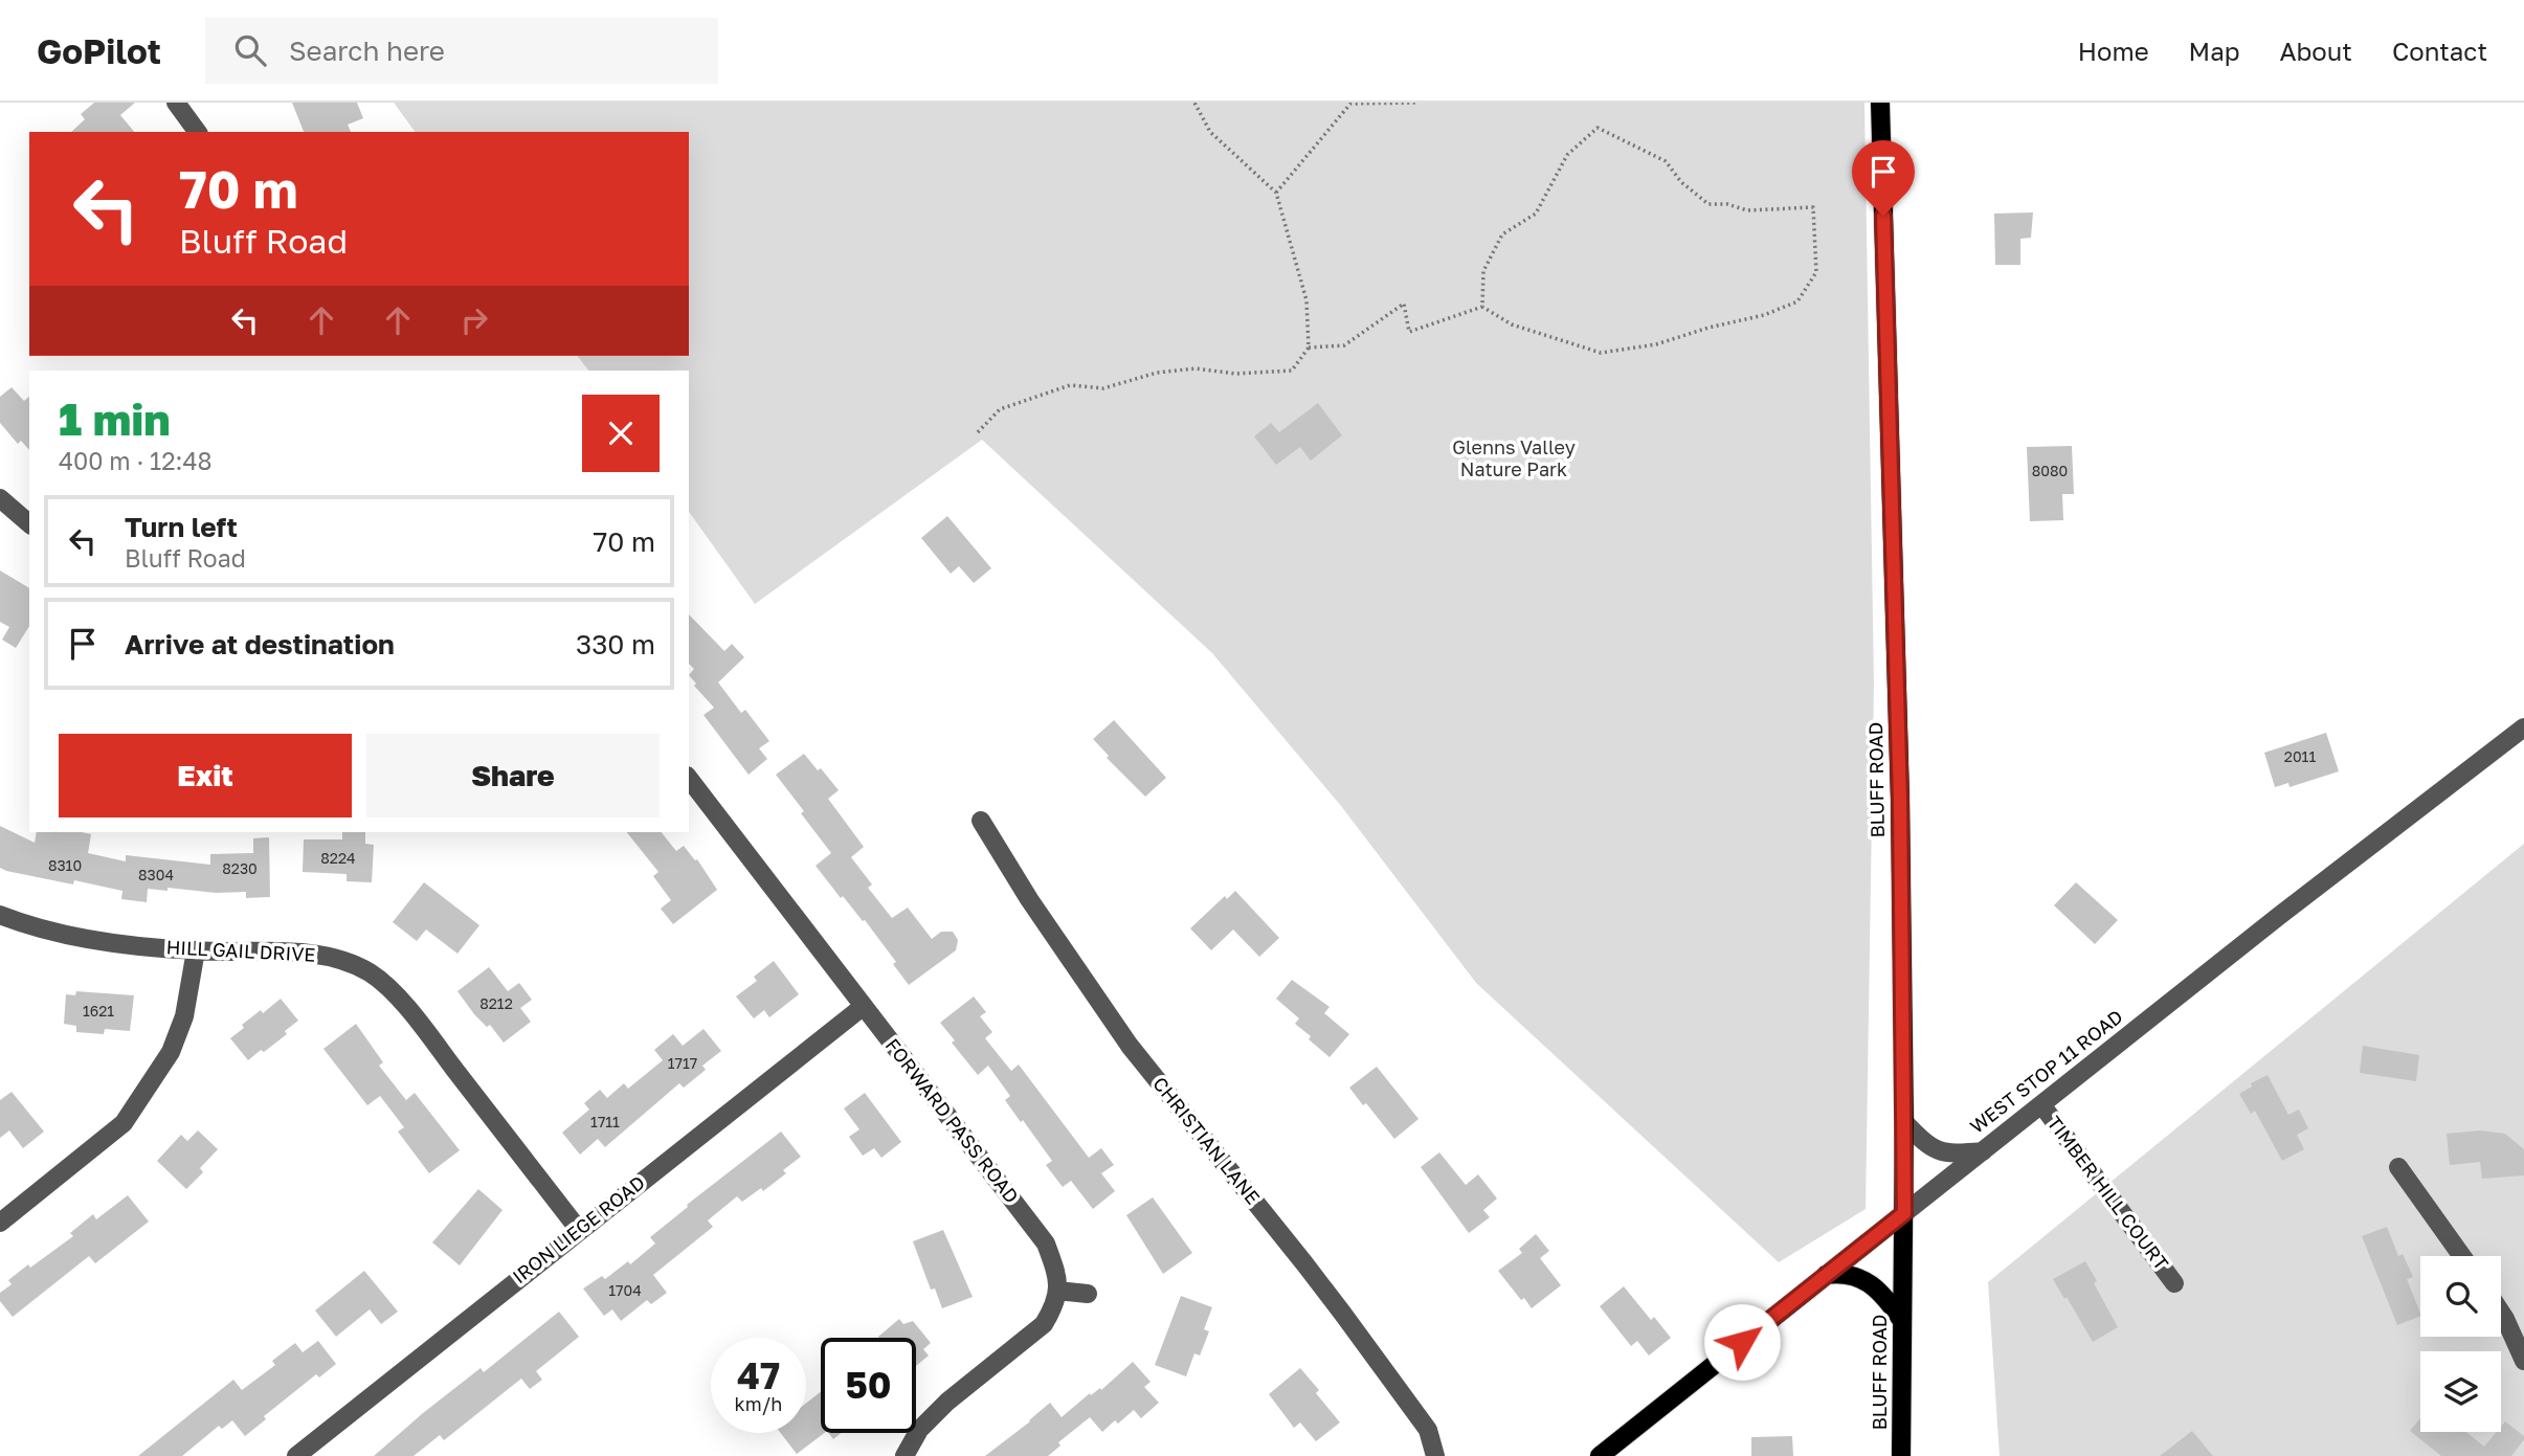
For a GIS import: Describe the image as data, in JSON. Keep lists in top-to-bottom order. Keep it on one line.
{"streets":{"main road":["BLUFF ROAD","WEST STOP 11 ROAD"],"street":["HILL GAIL DRIVE","FORWARD PASS ROAD","CHRISTIAN LANE","TIMBER HILL COURT","IRON LIEGE ROAD"]},"crossings":[["BLUFF ROAD","WEST STOP 11 ROAD"],["HILL GAIL DRIVE","IRON LIEGE ROAD"],["WEST STOP 11 ROAD","TIMBER HILL COURT"],["FORWARD PASS ROAD","IRON LIEGE ROAD"]],"parks":["Glenns Valley Nature Park"],"house_numbers":["8080","2011","8224","8310","8230","8304","8212","1621","1717","1711","1704"],"page":{"header":"GoPilot","search":"Search here","nav":["Home","Map","About","Contact"],"turn":["70 m","Bluff Road"],"heading":["1 min","400 m · 12:48"],"list":[{"name":"Turn left","note":"Bluff Road","value":"70 m"},{"name":"Arrive at destination","value":"330 m"}],"buttons":["Exit","Share"],"speed":"47 km/h","limit":"50"}}
